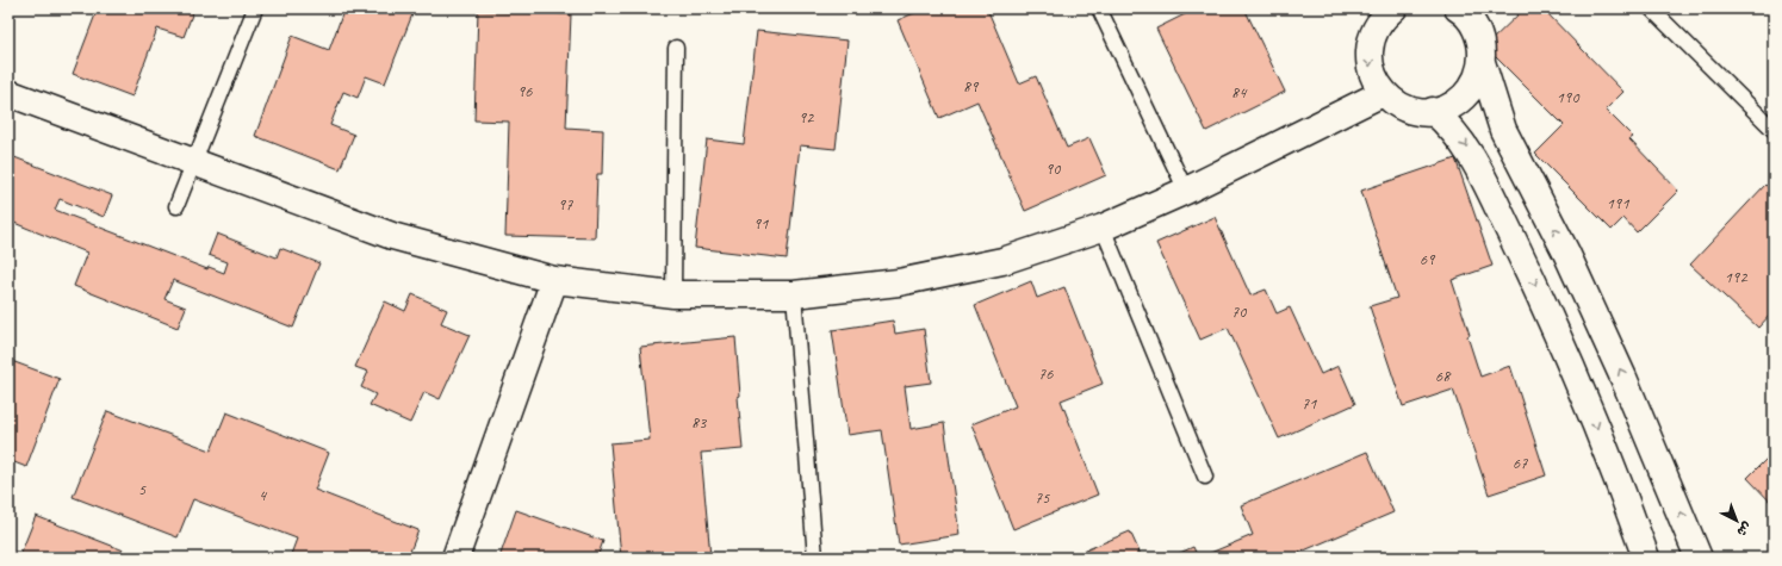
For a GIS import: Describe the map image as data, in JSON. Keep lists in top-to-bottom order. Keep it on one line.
{"house_numbers":["89","96","84","190","92","90","191","97","91","69","192","70","76","68","71","83","67","5","4","75"],"north":"bottom right"}
